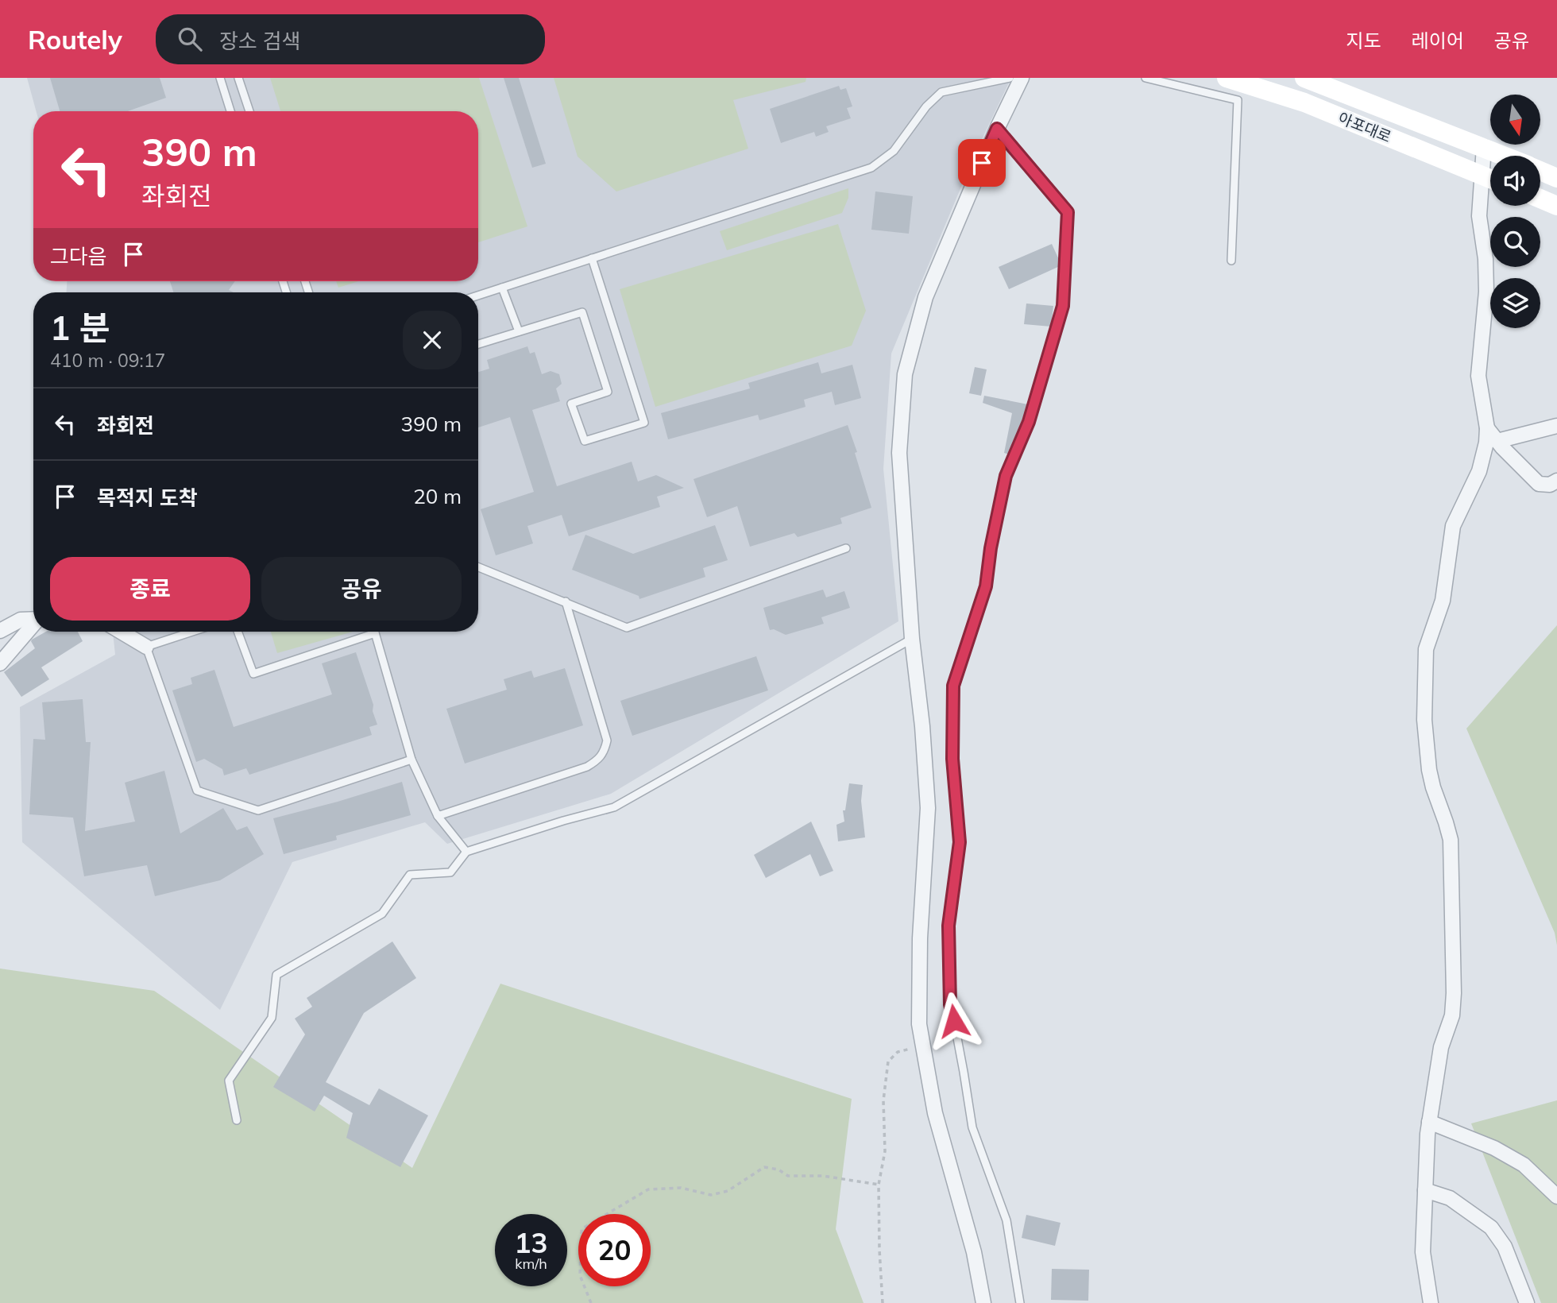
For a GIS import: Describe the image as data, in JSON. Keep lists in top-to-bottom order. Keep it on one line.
{"streets":{"main road":["아포대로"]},"north":"bottom","page":{"header":"Routely","search":"장소 검색","nav":["지도","레이어","공유"],"turn":["390 m","좌회전"],"then":"그다음","heading":["1 분","410 m · 09:17"],"list":[{"name":"좌회전","value":"390 m"},{"name":"목적지 도착","value":"20 m"}],"buttons":["종료","공유"],"speed":"13 km/h","limit":"20"}}
